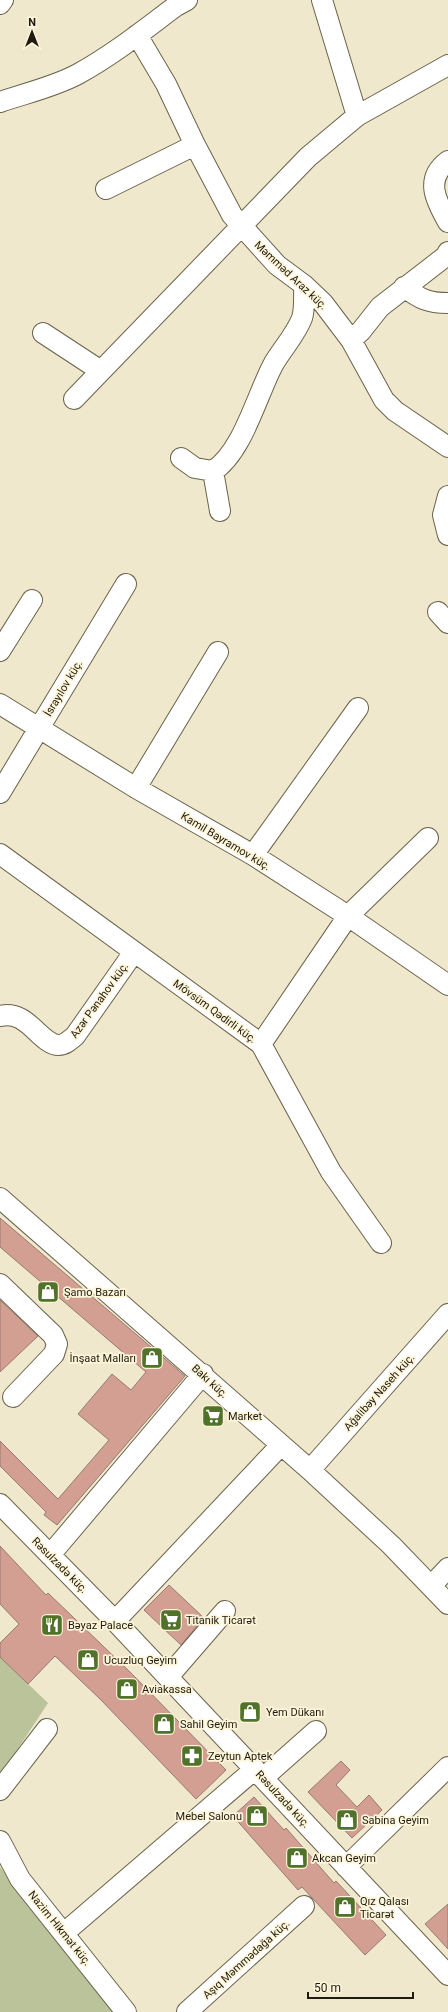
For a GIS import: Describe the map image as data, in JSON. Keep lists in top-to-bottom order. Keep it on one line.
{"streets":{"street":["Məmməd Araz küç.","İsrayılov küç.","Kamil Bayramov küç.","Azər Pənahov küç.","Mövsüm Qədirli küç.","Bakı küç.","Ağalibəy Naseh küç.","Rəsulzadə küç.","Nazim Hikmət küç.","Aşıq Məmmədağa küç."]},"crossings":[["İsrayılov küç.","Kamil Bayramov küç."],["Azər Pənahov küç.","Mövsüm Qədirli küç."],["Bakı küç.","Ağalibəy Naseh küç."]],"places":{"shop":["Şamo Bazarı","İnşaat Malları","Ucuzluq Geyim","Aviakassa","Yem Dükanı","Sahil Geyim","Mebel Salonu","Sabina Geyim","Akcan Geyim","Qız Qalası Ticarət"],"supermarket":["Market","Titanik Ticarət"],"restaurant":["Bəyaz Palace"],"pharmacy":["Zeytun Aptek"]},"scale_bar":"50 m","north":"top"}
